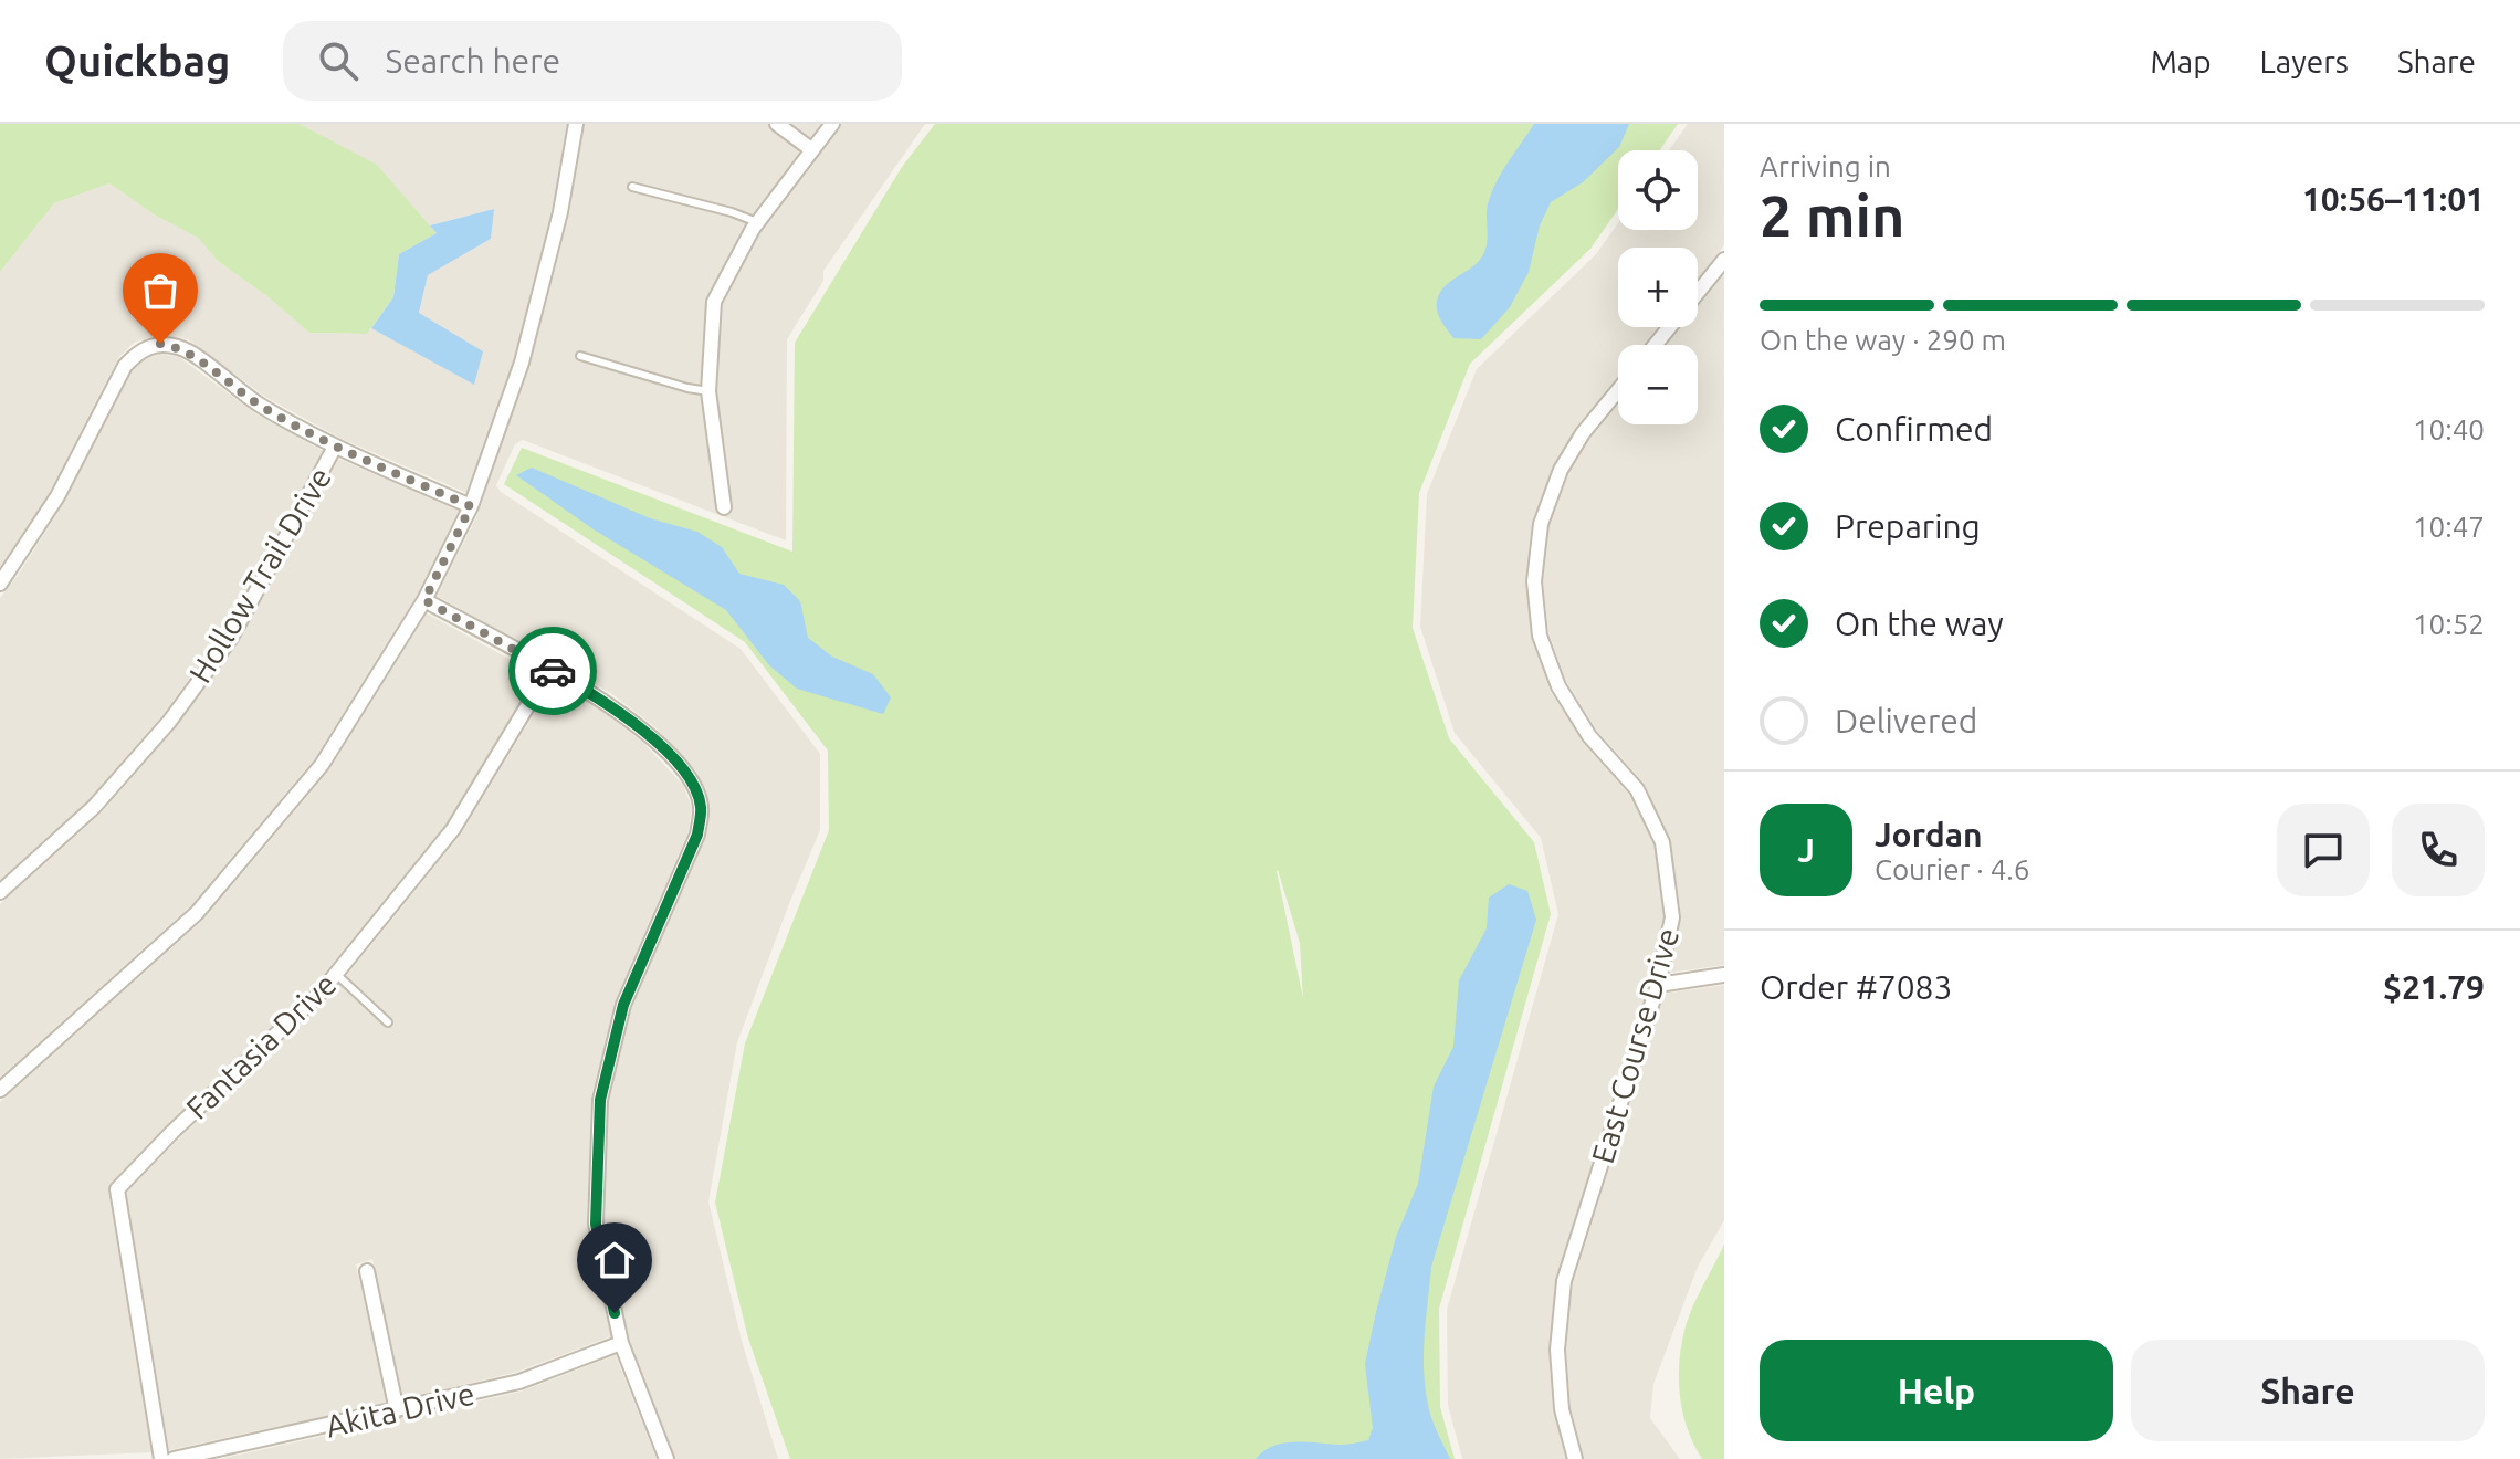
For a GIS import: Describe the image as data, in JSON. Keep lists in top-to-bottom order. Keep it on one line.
{"streets":{"street":["Hollow Trail Drive","Fantasia Drive","East Course Drive","Akita Drive"]},"page":{"header":"Quickbag","search":"Search here","nav":["Map","Layers","Share"],"heading":["2 min","Arriving in","10:56–11:01"],"panel":["Jordan","Courier · 4.6","Order #7083","$21.79"],"map_buttons":["+","−"],"bar":"On the way · 290 m","list":[["Confirmed","10:40"],["Preparing","10:47"],["On the way","10:52"],"Delivered"],"round":"J","buttons":["Help","Share"]}}
